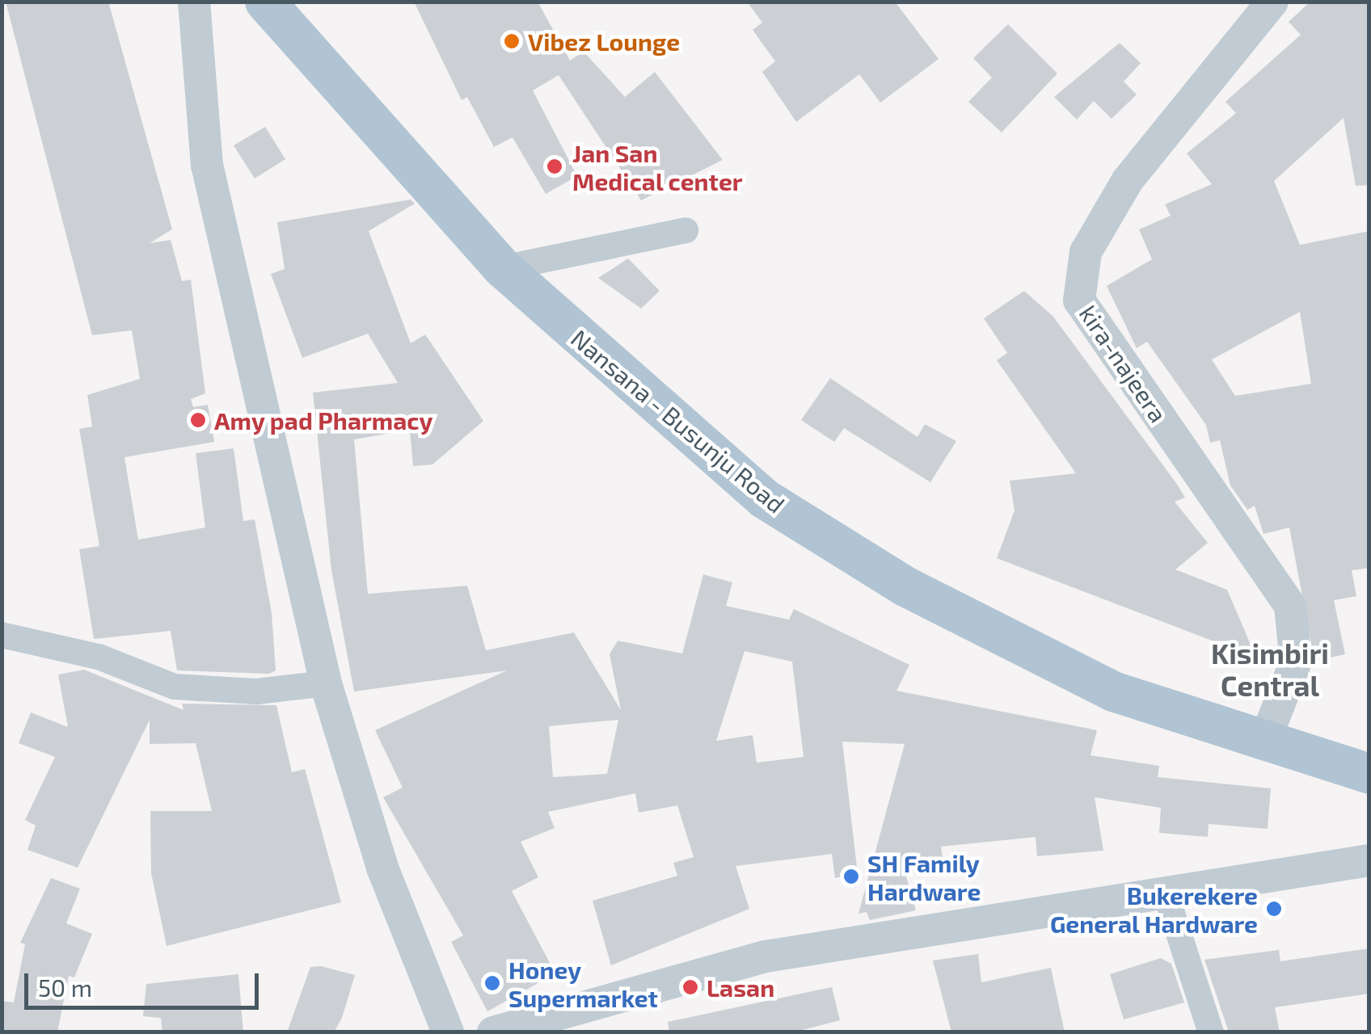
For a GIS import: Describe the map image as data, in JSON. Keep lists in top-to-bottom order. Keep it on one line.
{"streets":{"main road":["Nansana - Busunju Road"],"street":["kira-najeera"]},"crossings":[["kira-najeera","Nansana - Busunju Road"]],"districts":["Kisimbiri Central"],"places":["Vibez Lounge","Jan San Medical center","Amy pad Pharmacy","SH Family Hardware","Bukerekere General Hardware","Honey Supermarket","Lasan"],"scale_bar":"50 m"}
